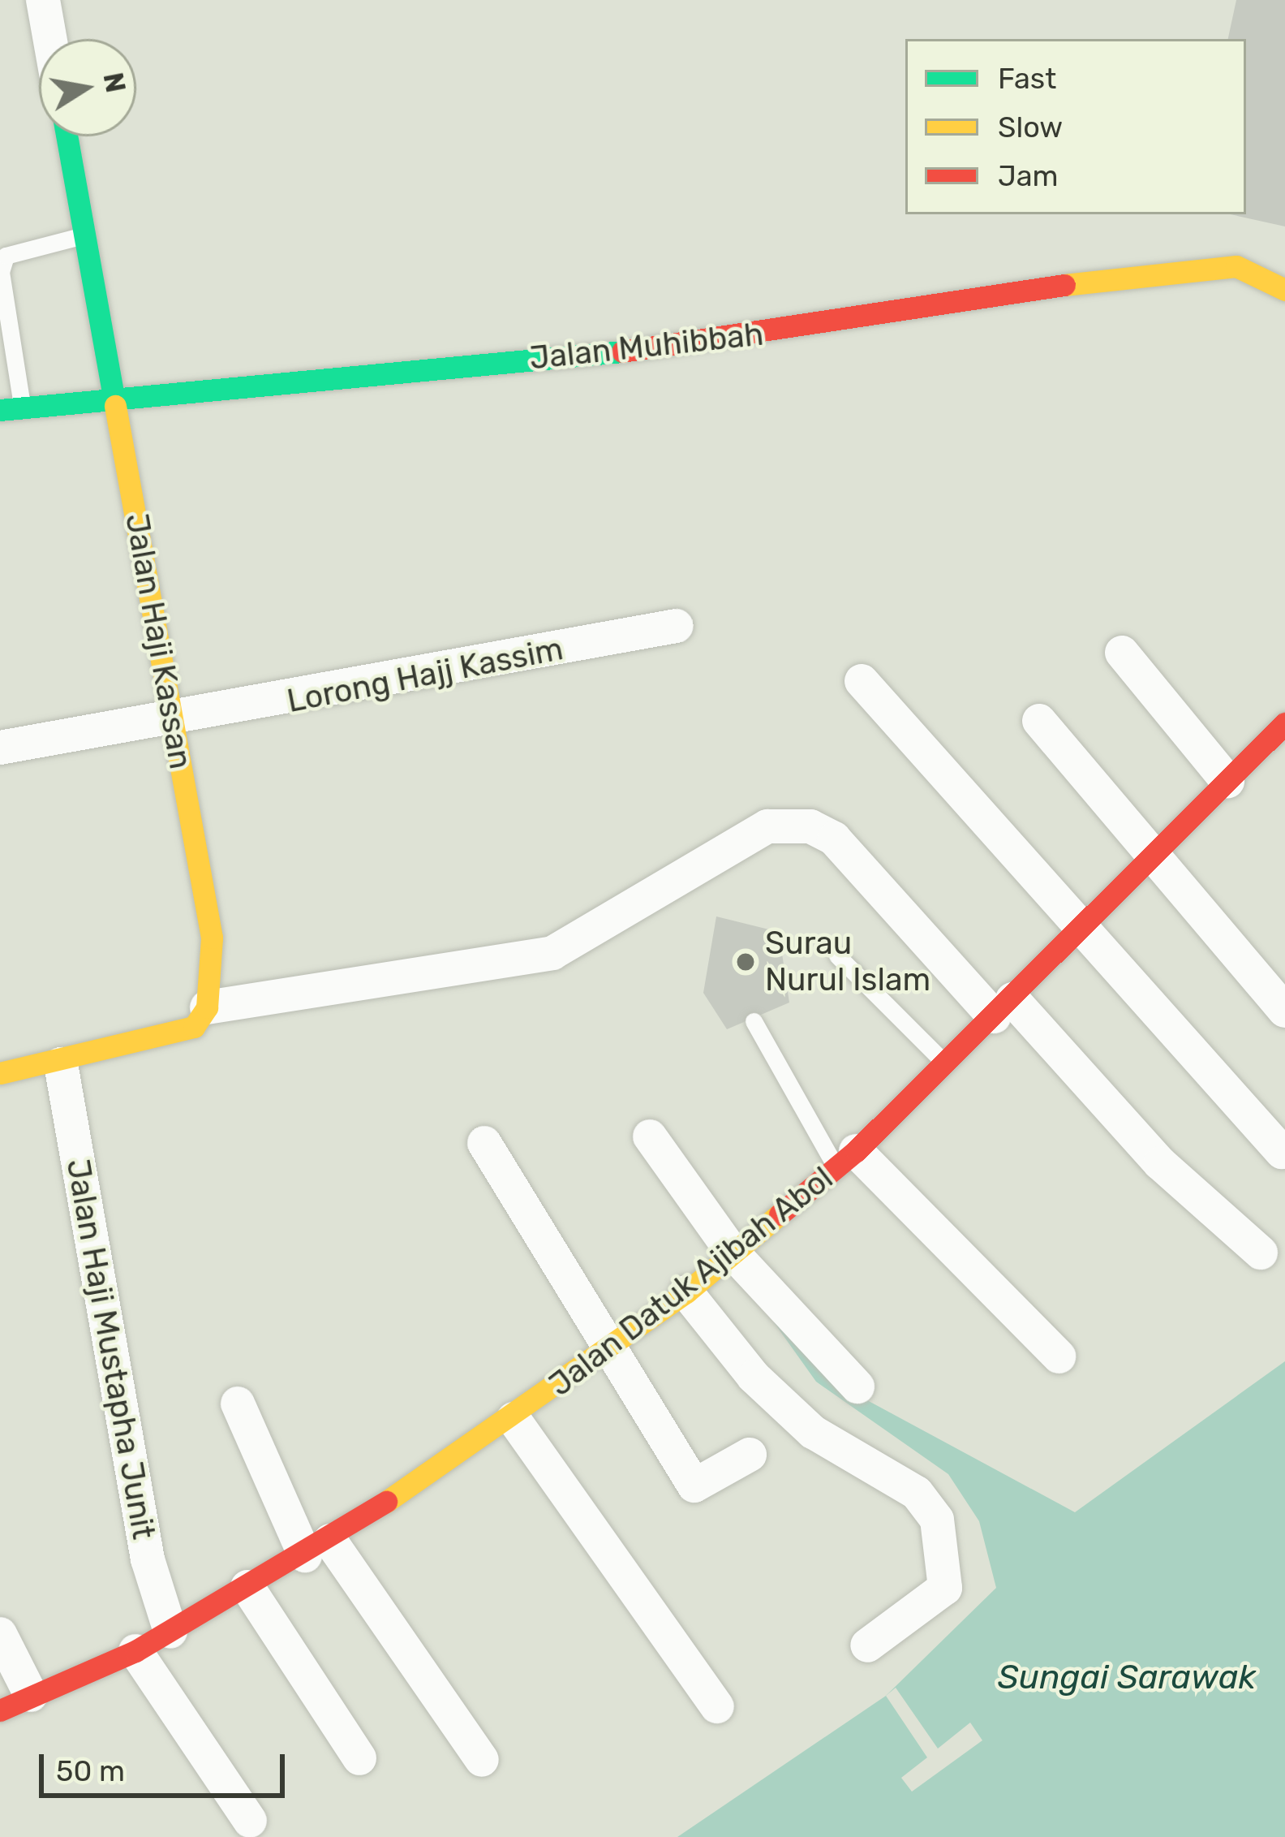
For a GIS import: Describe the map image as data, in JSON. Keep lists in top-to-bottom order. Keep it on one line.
{"streets":{"main road":["Jalan Muhibbah","Jalan Haji Kassan","Jalan Datuk Ajibah Abol"],"street":["Lorong Hajj Kassim","Jalan Haji Mustapha Junit"]},"crossings":[["Jalan Muhibbah","Jalan Haji Kassan"],["Jalan Haji Kassan","Lorong Hajj Kassim"],["Jalan Datuk Ajibah Abol","Jalan Haji Mustapha Junit"]],"water":["Sungai Sarawak"],"places":["Surau Nurul Islam"],"legend":["Fast","Slow","Jam"],"scale_bar":"50 m","north":"right"}
